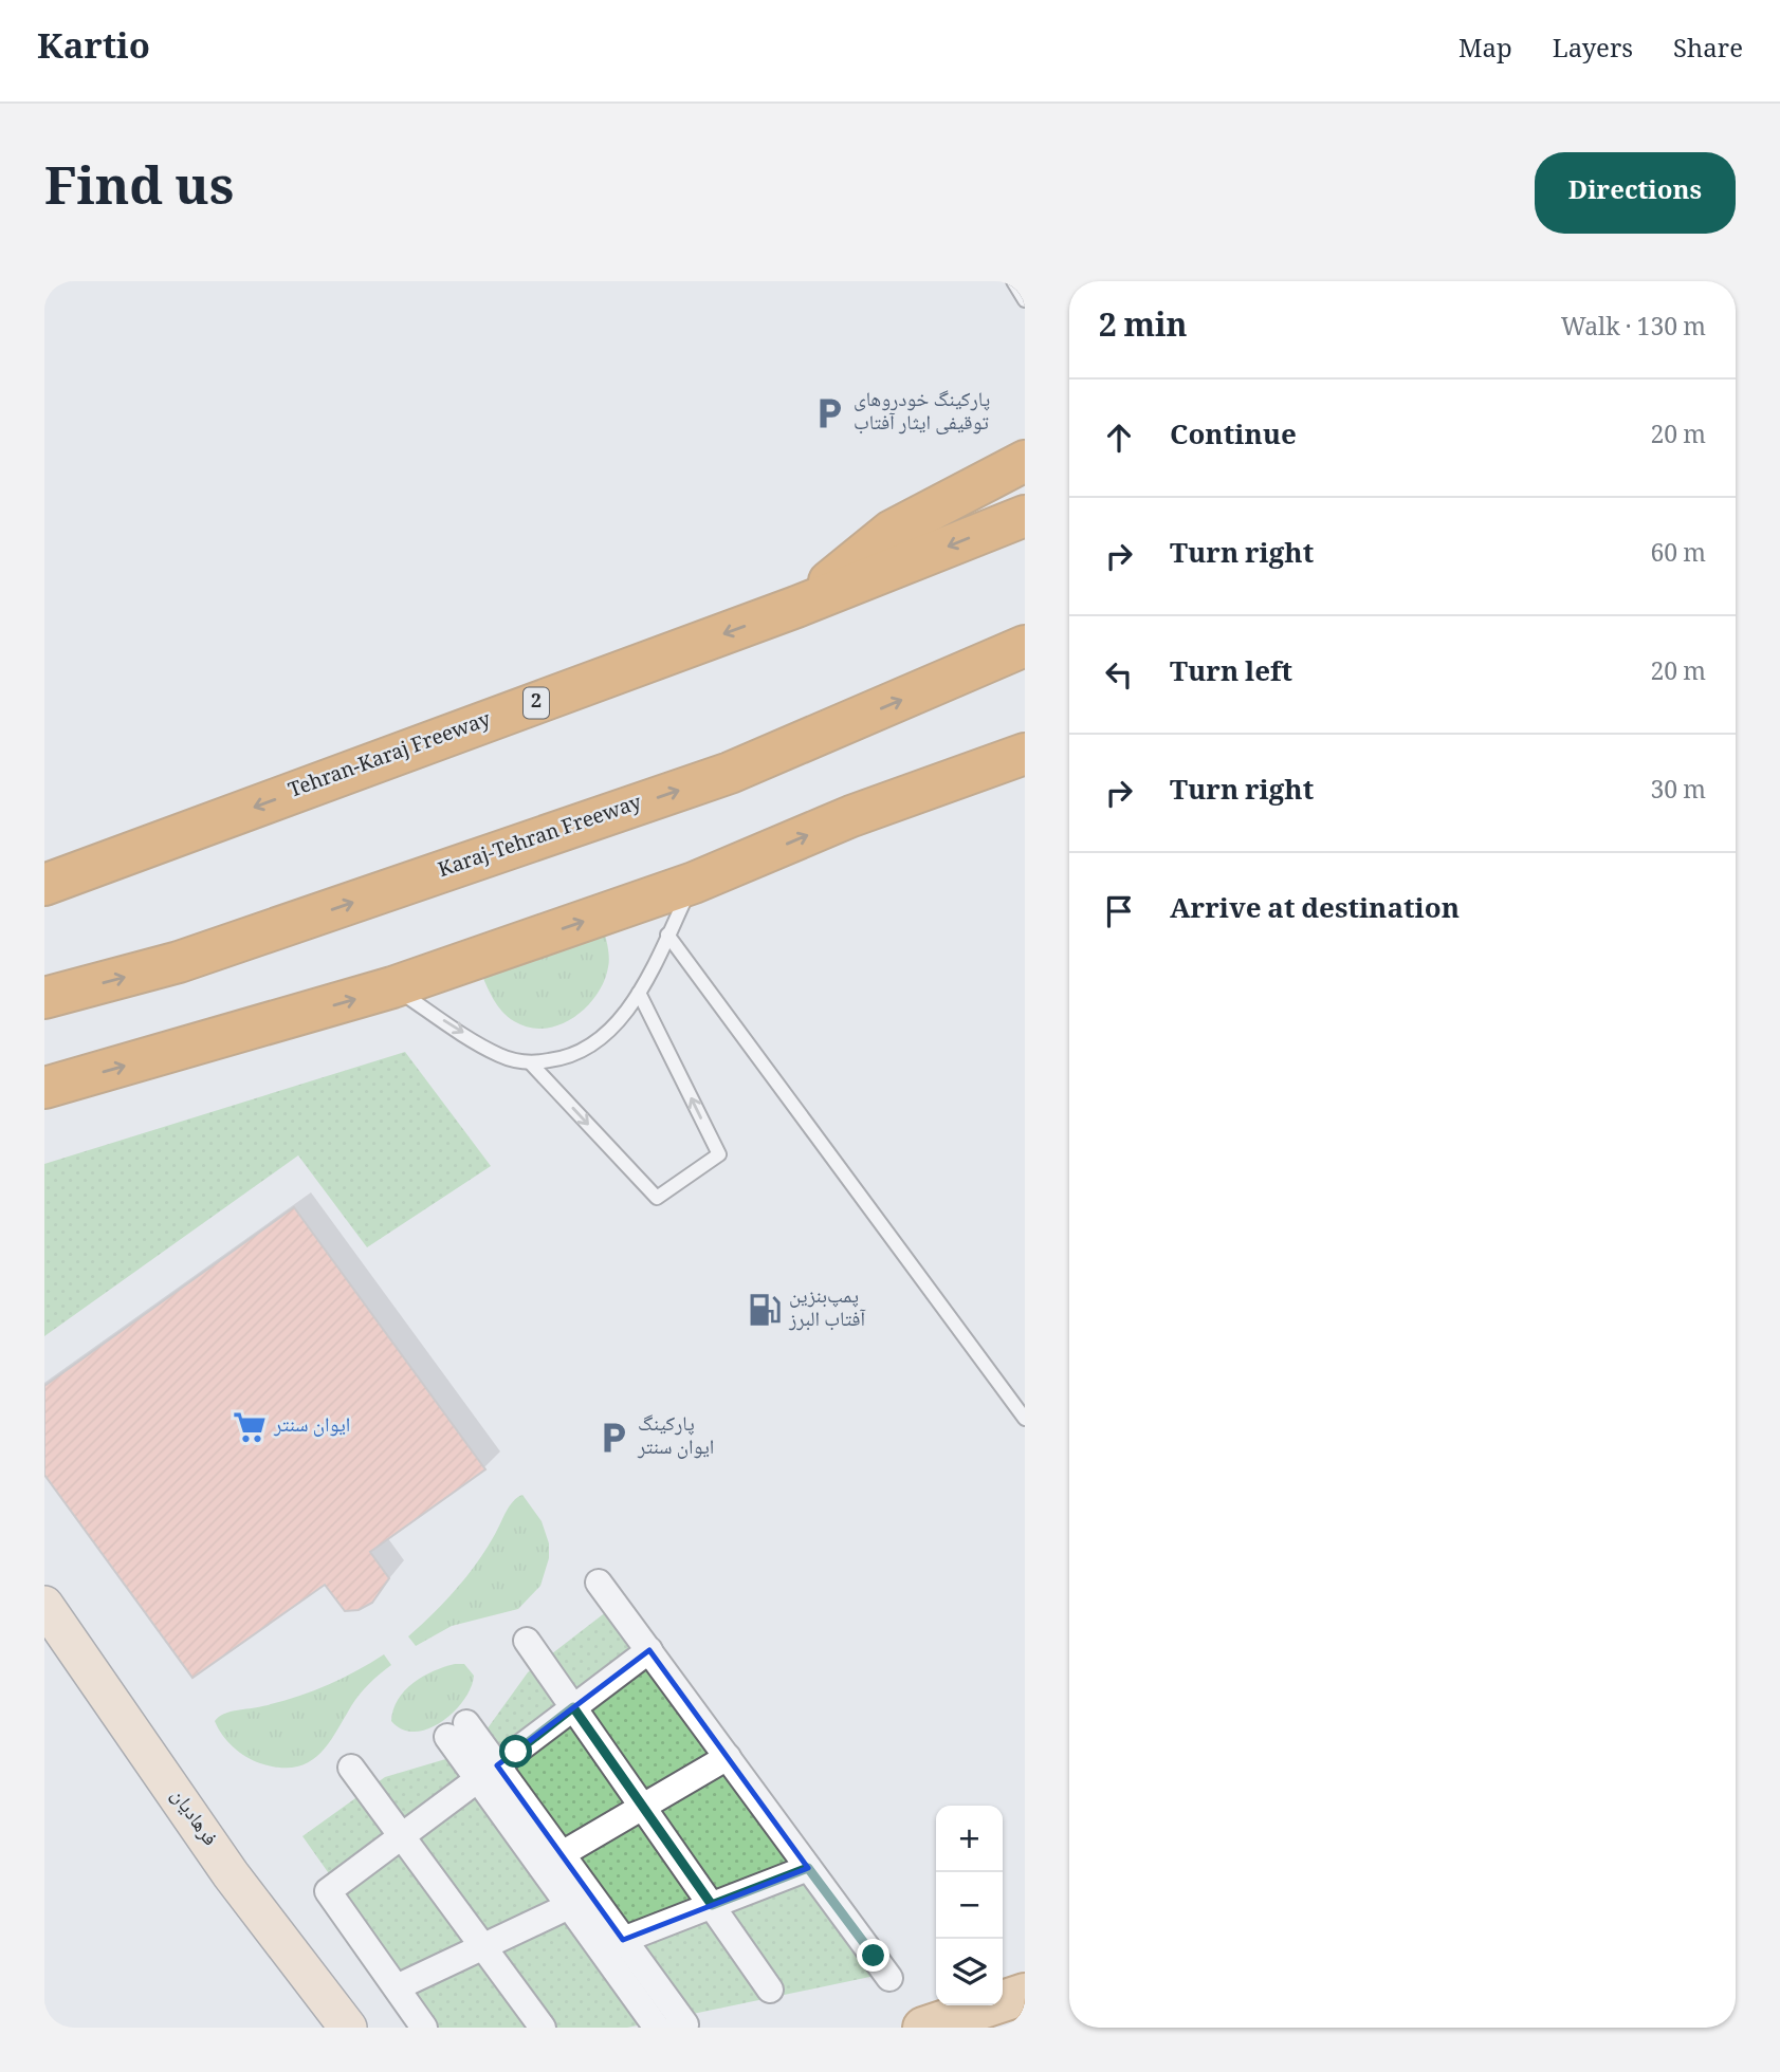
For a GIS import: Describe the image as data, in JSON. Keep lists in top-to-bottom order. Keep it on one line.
{"streets":{"highway":["2","Tehran-Karaj Freeway","Karaj-Tehran Freeway"],"main road":["فرهادیان"]},"places":{"parking":["پارکینگ خودروهای توقیفی ایثار آفتاب","پارکینگ ایوان سنتر"],"fuel station":["پمپ‌بنزین آفتاب البرز"],"supermarket":["ایوان سنتر"]},"page":{"header":"Kartio","nav":["Map","Layers","Share"],"title":"Find us","buttons":"Directions","heading":["2 min","Walk · 130 m"],"list":[["Continue","20 m"],["Turn right","60 m"],["Turn left","20 m"],["Turn right","30 m"],"Arrive at destination"],"map_buttons":["+","−"]}}
